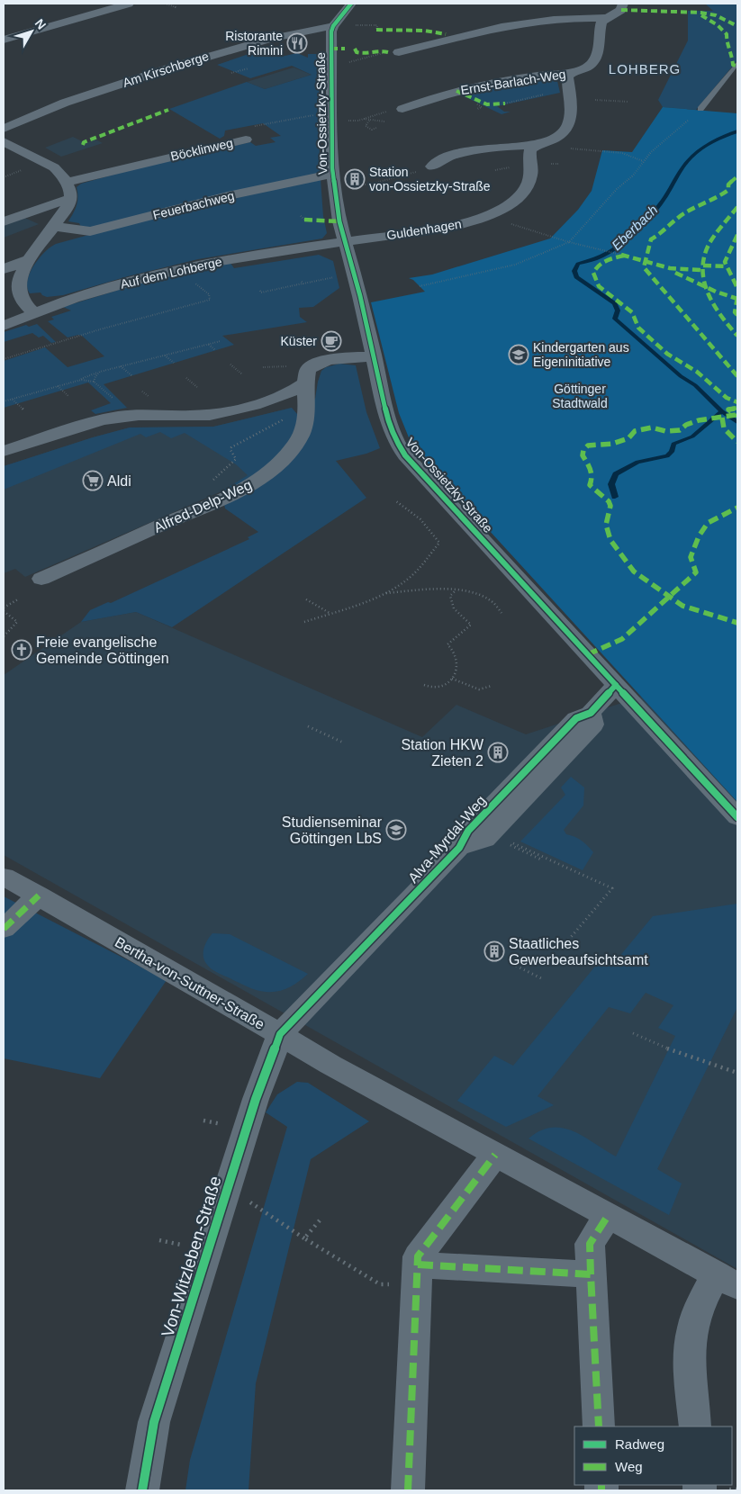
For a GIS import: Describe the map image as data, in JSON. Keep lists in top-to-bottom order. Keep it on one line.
{"streets":{"street":["Am Kirschberge","Ernst-Barlach-Weg","Von-Ossietzky-Straße","Böcklinweg","Feuerbachweg","Guldenhagen","Auf dem Lohberge","Alfred-Delp-Weg","Alva-Myrdal-Weg","Bertha-von-Suttner-Straße","Von-Witzleben-Straße"]},"crossings":[["Am Kirschberge","Von-Ossietzky-Straße"],["Von-Ossietzky-Straße","Böcklinweg"],["Von-Ossietzky-Straße","Feuerbachweg"],["Von-Ossietzky-Straße","Guldenhagen"],["Von-Ossietzky-Straße","Auf dem Lohberge"],["Von-Ossietzky-Straße","Alfred-Delp-Weg"],["Von-Ossietzky-Straße","Alva-Myrdal-Weg"],["Guldenhagen","Auf dem Lohberge"],["Alva-Myrdal-Weg","Bertha-von-Suttner-Straße"],["Alva-Myrdal-Weg","Von-Witzleben-Straße"],["Bertha-von-Suttner-Straße","Von-Witzleben-Straße"]],"districts":["LOHBERG"],"water":["Eberbach"],"parks":["Göttinger Stadtwald"],"places":{"restaurant":["Ristorante Rimini"],"building":["Station von-Ossietzky-Straße","Station HKW Zieten 2","Staatliches Gewerbeaufsichtsamt"],"cafe":["Küster"],"school or university":["Kindergarten aus Eigeninitiative","Studienseminar Göttingen LbS"],"supermarket":["Aldi"],"church":["Freie evangelische Gemeinde Göttingen"]},"legend":["Radweg","Weg"],"north":"top right"}
